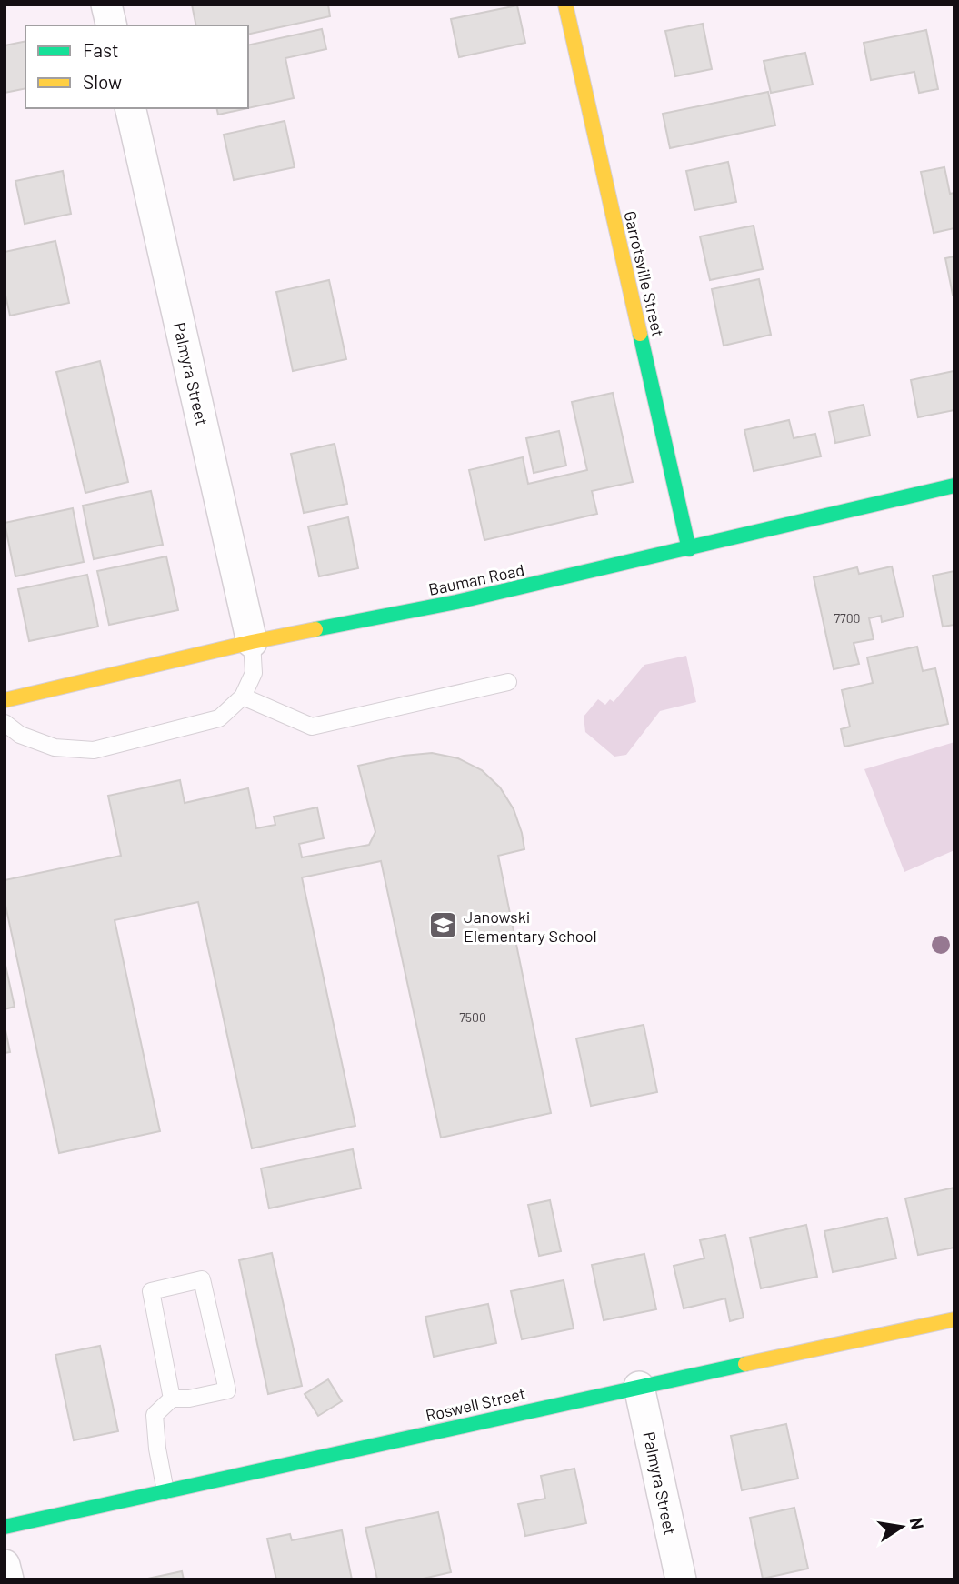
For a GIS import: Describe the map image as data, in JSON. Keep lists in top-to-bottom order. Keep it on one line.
{"streets":{"street":["Garrotsville Street","Palmyra Street","Bauman Road","Roswell Street"]},"crossings":[["Garrotsville Street","Bauman Road"],["Palmyra Street","Bauman Road"],["Palmyra Street","Roswell Street"]],"places":{"school or university":["Janowski Elementary School"]},"house_numbers":["7700","7500"],"legend":["Fast","Slow"],"north":"right"}
